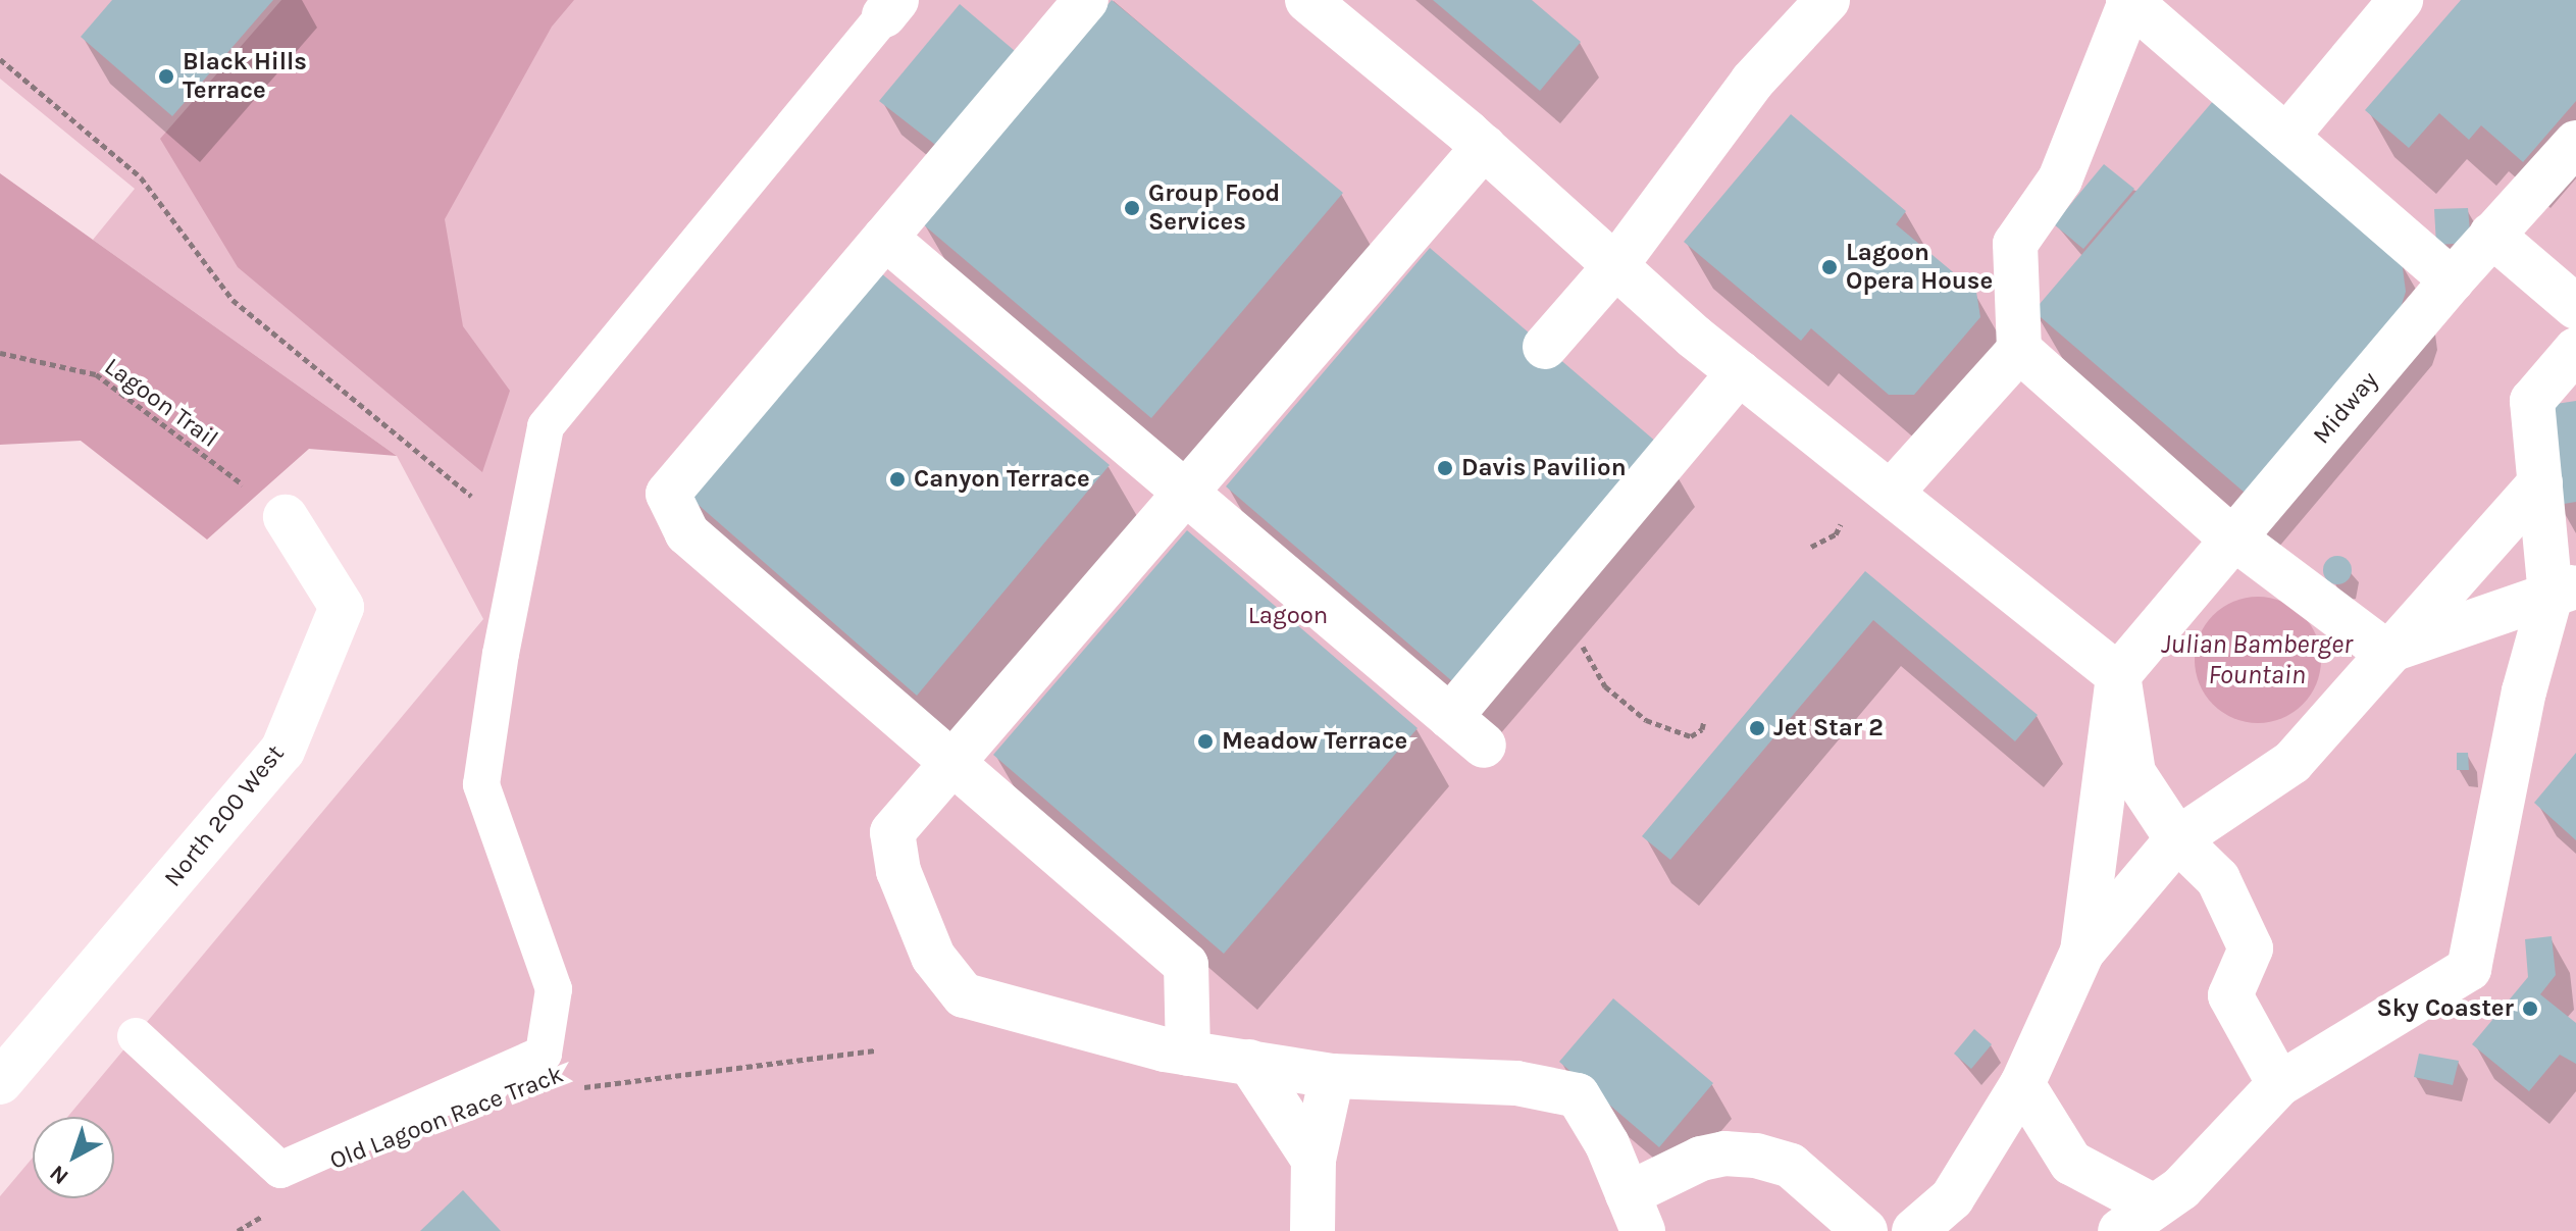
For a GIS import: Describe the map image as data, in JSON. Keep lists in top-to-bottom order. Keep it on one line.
{"streets":{"street":["Midway","North 200 West"],"path":["Lagoon Trail","Old Lagoon Race Track"]},"crossings":[["Lagoon Trail","North 200 West"]],"water":["Julian Bamberger Fountain"],"parks":["Lagoon"],"places":["Black Hills Terrace","Group Food Services","Lagoon Opera House","Davis Pavilion","Canyon Terrace","Jet Star 2","Meadow Terrace","Sky Coaster"],"north":"bottom left"}
